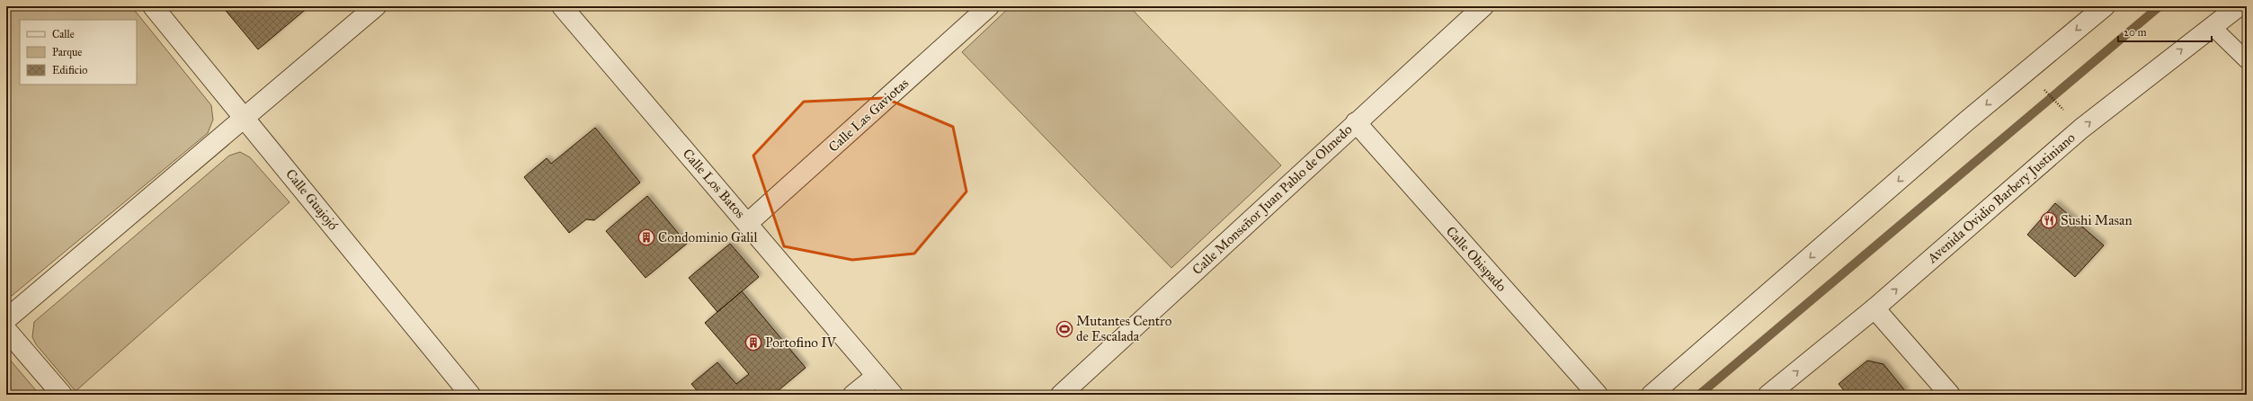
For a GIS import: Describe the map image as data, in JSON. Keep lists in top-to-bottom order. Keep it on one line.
{"streets":{"street":["Calle Las Gaviotas","Calle Los Batos","Avenida Ovidio Barbery Justiniano","Calle Guajojó","Calle Monseñor Juan Pablo de Olmedo","Calle Obispado"]},"crossings":[["Calle Las Gaviotas","Calle Los Batos"],["Calle Monseñor Juan Pablo de Olmedo","Calle Obispado"]],"places":{"restaurant":["Sushi Masan"],"building":["Condominio Galil","Portofino IV"],"sports":["Mutantes Centro de Escalada"]},"legend":["Calle","Parque","Edificio"],"scale_bar":"20 m"}
